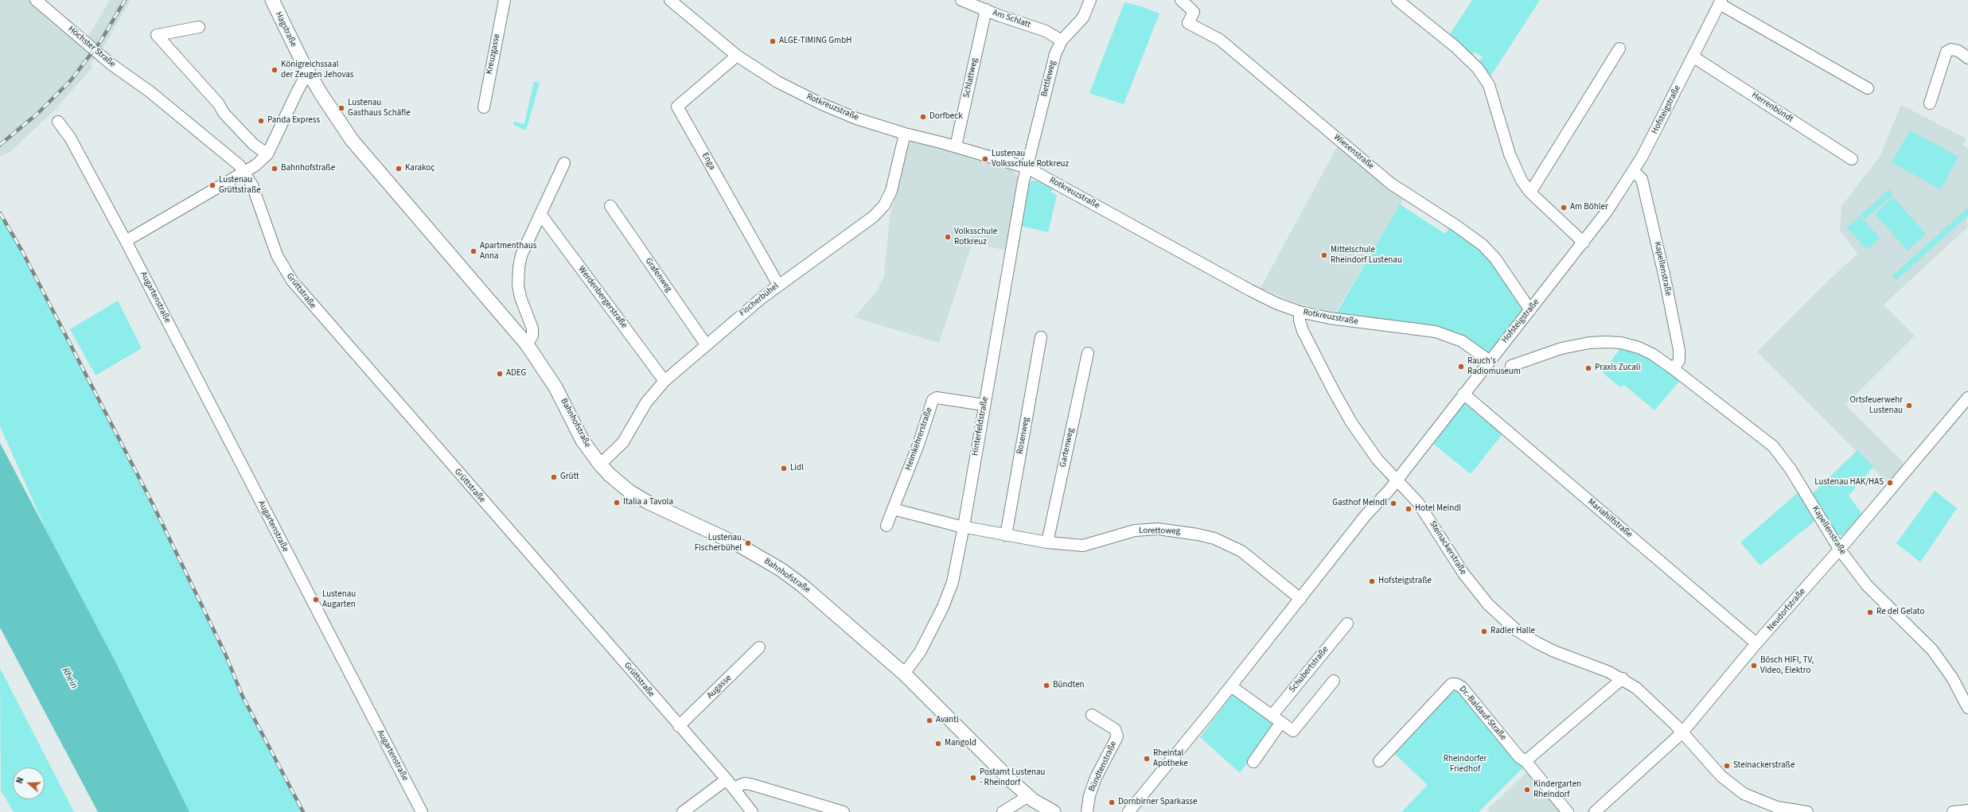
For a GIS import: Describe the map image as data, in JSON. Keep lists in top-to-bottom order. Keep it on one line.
{"streets":{"main road":["Hagstraße","Bahnhofstraße"],"street":["Am Schlatt","Höchster Straße","Kreuzgasse","Schlattweg","Bettleweg","Rotkreuzstraße","Herrenbündt","Hofsteigstraße","Wiesenstraße","Enga","Kapellenstraße","Grafenweg","Grüttstraße","Augartenstraße","Werdenbergerstraße","Fischerbühel","Hinterfeldstraße","Rosenweg","Heimkehrerstraße","Gartenweg","Mariahilfstraße","Lorettoweg","Steinackerstraße","Neudorfstraße","Schubertstraße","Augasse","Dr.-Baldauf-Straße","Bündtenstraße"]},"crossings":[["Am Schlatt","Schlattweg"],["Am Schlatt","Bettleweg"],["Hagstraße","Bahnhofstraße"],["Höchster Straße","Grüttstraße"],["Schlattweg","Rotkreuzstraße"],["Bettleweg","Rotkreuzstraße"],["Bettleweg","Hinterfeldstraße"],["Rotkreuzstraße","Hofsteigstraße"],["Rotkreuzstraße","Enga"],["Rotkreuzstraße","Fischerbühel"],["Rotkreuzstraße","Hinterfeldstraße"],["Rotkreuzstraße","Steinackerstraße"],["Herrenbündt","Hofsteigstraße"],["Hofsteigstraße","Wiesenstraße"],["Hofsteigstraße","Kapellenstraße"],["Hofsteigstraße","Mariahilfstraße"],["Hofsteigstraße","Lorettoweg"],["Hofsteigstraße","Steinackerstraße"],["Enga","Fischerbühel"],["Kapellenstraße","Neudorfstraße"],["Grafenweg","Fischerbühel"],["Grüttstraße","Augasse"],["Werdenbergerstraße","Fischerbühel"],["Fischerbühel","Bahnhofstraße"],["Bahnhofstraße","Hinterfeldstraße"],["Hinterfeldstraße","Heimkehrerstraße"],["Hinterfeldstraße","Lorettoweg"],["Rosenweg","Lorettoweg"],["Gartenweg","Lorettoweg"],["Mariahilfstraße","Neudorfstraße"],["Steinackerstraße","Neudorfstraße"]],"water":["Rhein"],"parks":["Rheindorfer Friedhof"],"places":["ALGE-TIMING GmbH","Königreichssaal der Zeugen Jehovas","Lustenau Gasthaus Schäfle","Dorfbeck","Panda Express","Lustenau Volksschule Rotkreuz","Bahnhofstraße","Karakoç","Lustenau Grüttstraße","Am Böhler","Volksschule Rotkreuz","Apartmenthaus Anna","Mittelschule Rheindorf Lustenau","Rauch's Radiomuseum","Praxis Zucali","ADEG","Ortsfeuerwehr Lustenau","Lidl","Grütt","Lustenau HAK/HAS","Italia a Tavola","Gasthof Meindl","Hotel Meindl","Lustenau Fischerbühel","Hofsteigstraße","Lustenau Augarten","Re del Gelato","Radler Halle","Bösch HIFI, TV, Video, Elektro","Bündten","Avanti","Mangold","Rheintal Apotheke","Steinackerstraße","Postamt Lustenau - Rheindorf","Kindergarten Rheindorf","Dornbirner Sparkasse"],"north":"left"}
